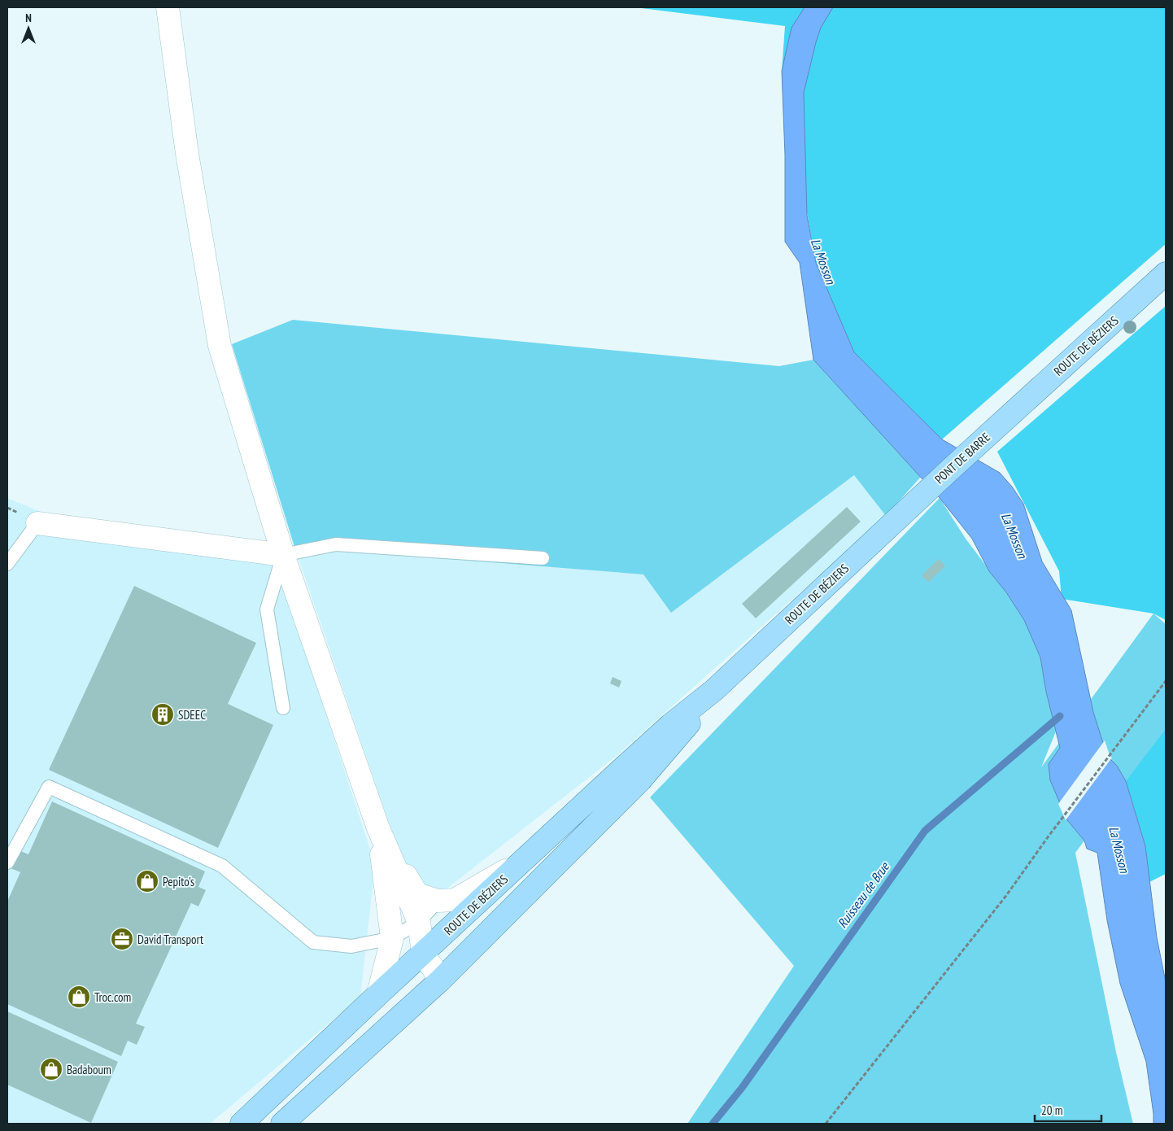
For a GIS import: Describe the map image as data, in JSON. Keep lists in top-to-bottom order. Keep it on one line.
{"streets":{"main road":["ROUTE DE BÉZIERS","PONT DE BARRE"]},"crossings":[["ROUTE DE BÉZIERS","PONT DE BARRE"]],"water":["La Mosson","Ruisseau de Brue"],"places":{"building":["SDEEC"],"shop":["Pepito's","Troc.com","Badaboum"],"office":["David Transport"]},"scale_bar":"20 m","north":"top"}
